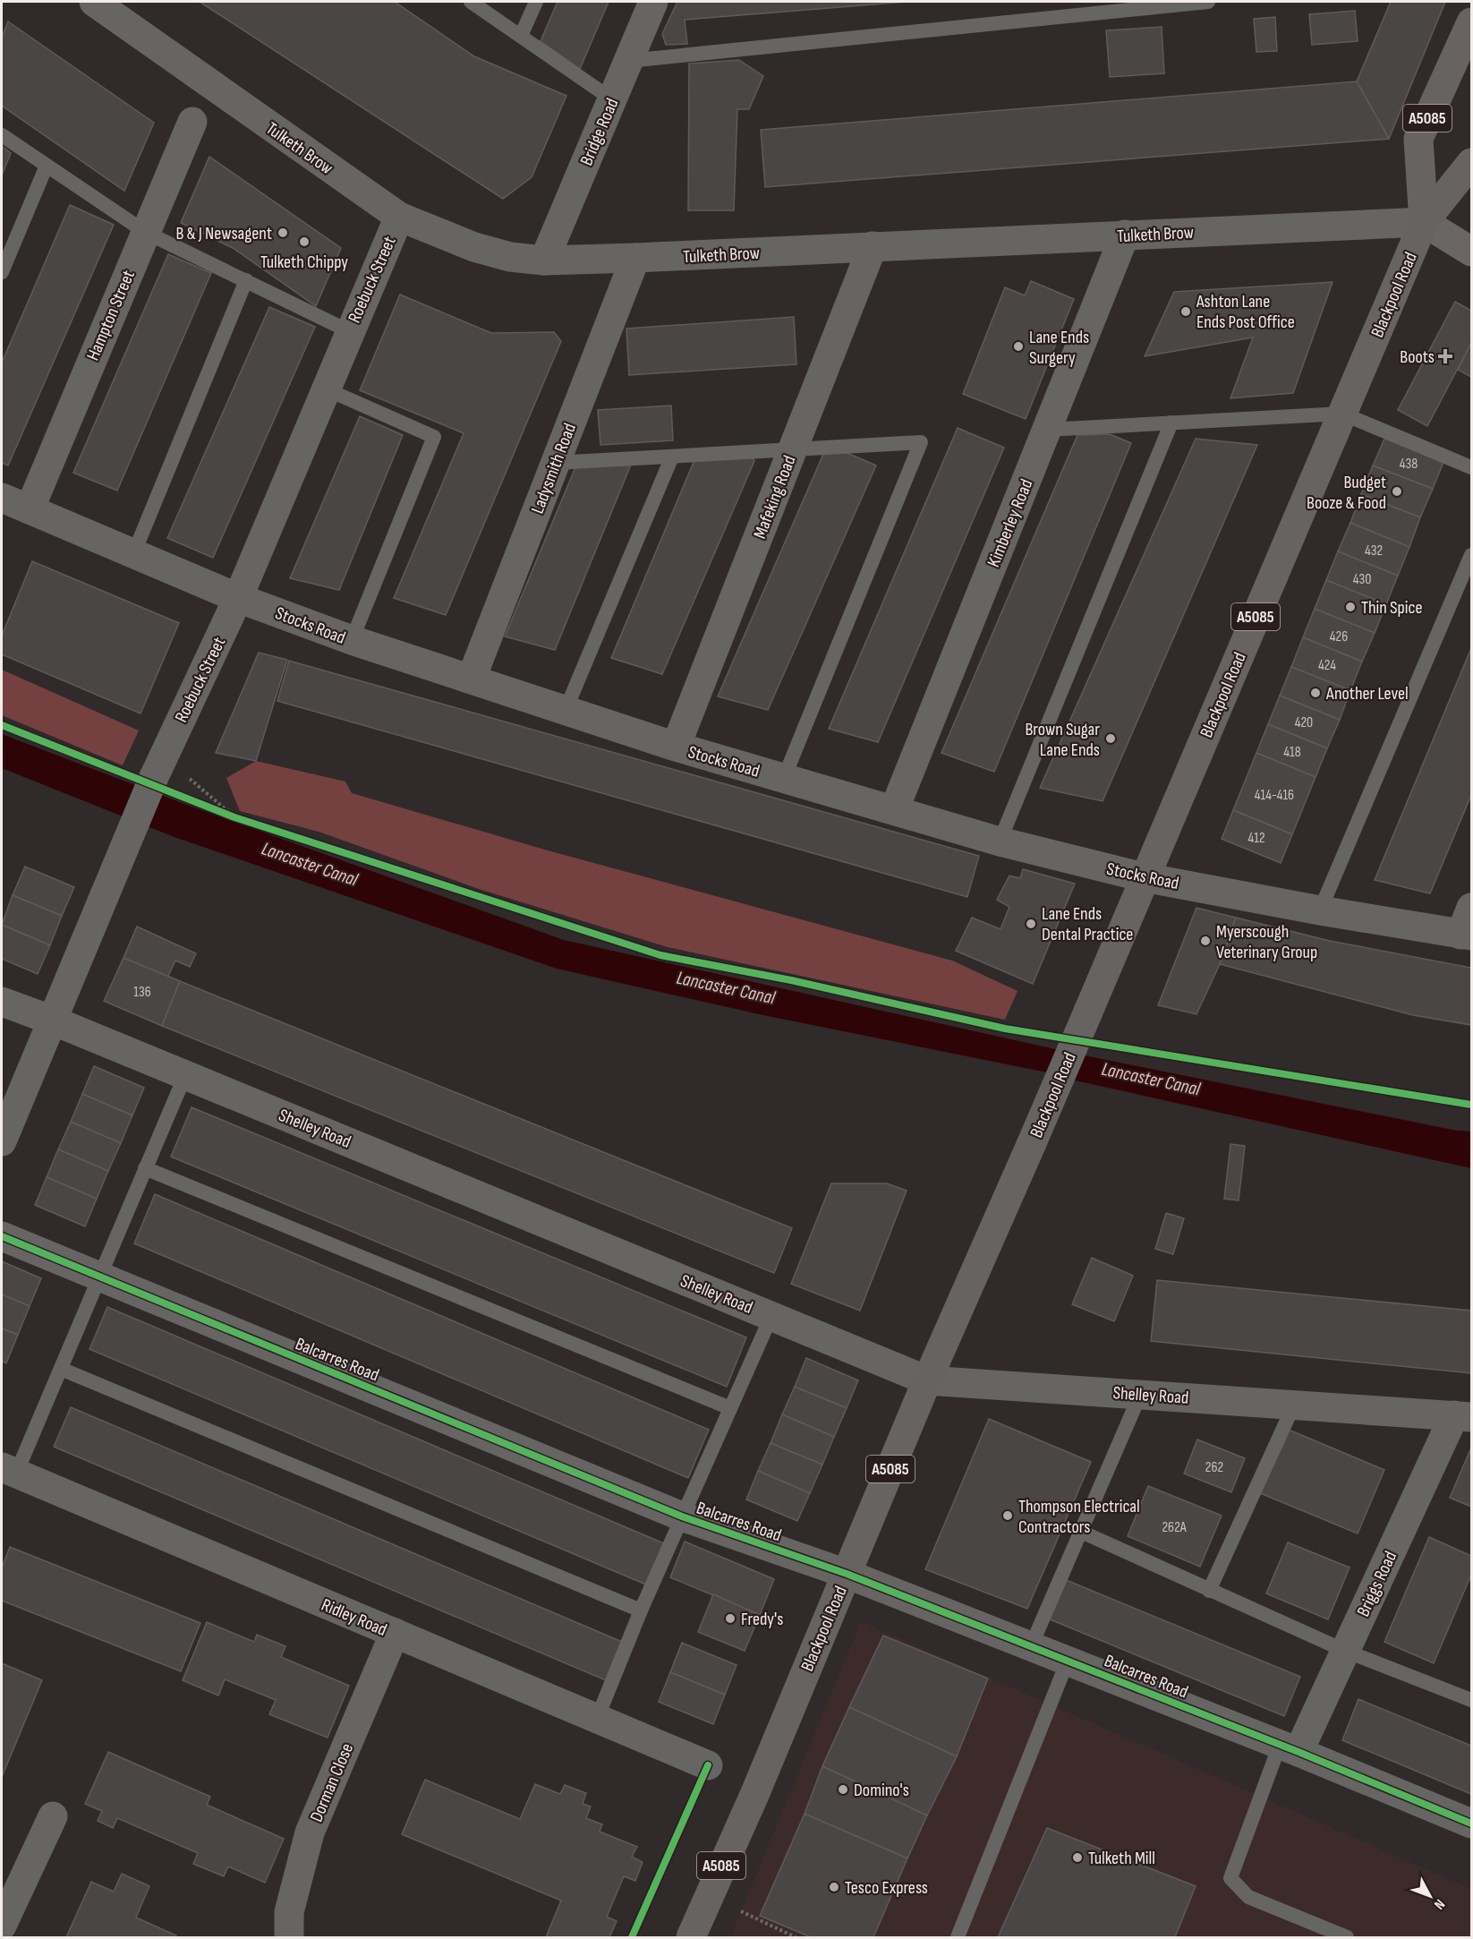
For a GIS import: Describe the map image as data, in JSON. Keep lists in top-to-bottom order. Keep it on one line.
{"streets":{"highway":["A5085","Blackpool Road"],"street":["Bridge Road","Tulketh Brow","Roebuck Street","Hampton Street","Ladysmith Road","Mafeking Road","Kimberley Road","Stocks Road","Shelley Road","Balcarres Road","Briggs Road","Ridley Road","Dorman Close"]},"crossings":[["Bridge Road","Tulketh Brow"],["Tulketh Brow","Roebuck Street"],["Tulketh Brow","Blackpool Road"],["Tulketh Brow","Ladysmith Road"],["Tulketh Brow","Mafeking Road"],["Tulketh Brow","Kimberley Road"],["Roebuck Street","Stocks Road"],["Roebuck Street","Shelley Road"],["Blackpool Road","Stocks Road"],["Blackpool Road","Shelley Road"],["Blackpool Road","Balcarres Road"],["Hampton Street","Stocks Road"],["Ladysmith Road","Stocks Road"],["Mafeking Road","Stocks Road"],["Kimberley Road","Stocks Road"],["Shelley Road","Briggs Road"],["Balcarres Road","Briggs Road"],["Ridley Road","Dorman Close"]],"water":["Lancaster Canal"],"places":{"other":["B & J Newsagent","Tulketh Chippy","Ashton Lane Ends Post Office","Lane Ends Surgery","Budget Booze & Food","Thin Spice","Another Level","Brown Sugar Lane Ends","Lane Ends Dental Practice","Myerscough Veterinary Group","Thompson Electrical Contractors","Fredy's","Domino's","Tulketh Mill","Tesco Express"],"health":["Boots"]},"house_numbers":["438","432","430","426","424","420","418","414-416","412","136","262","262A"],"north":"bottom right"}
